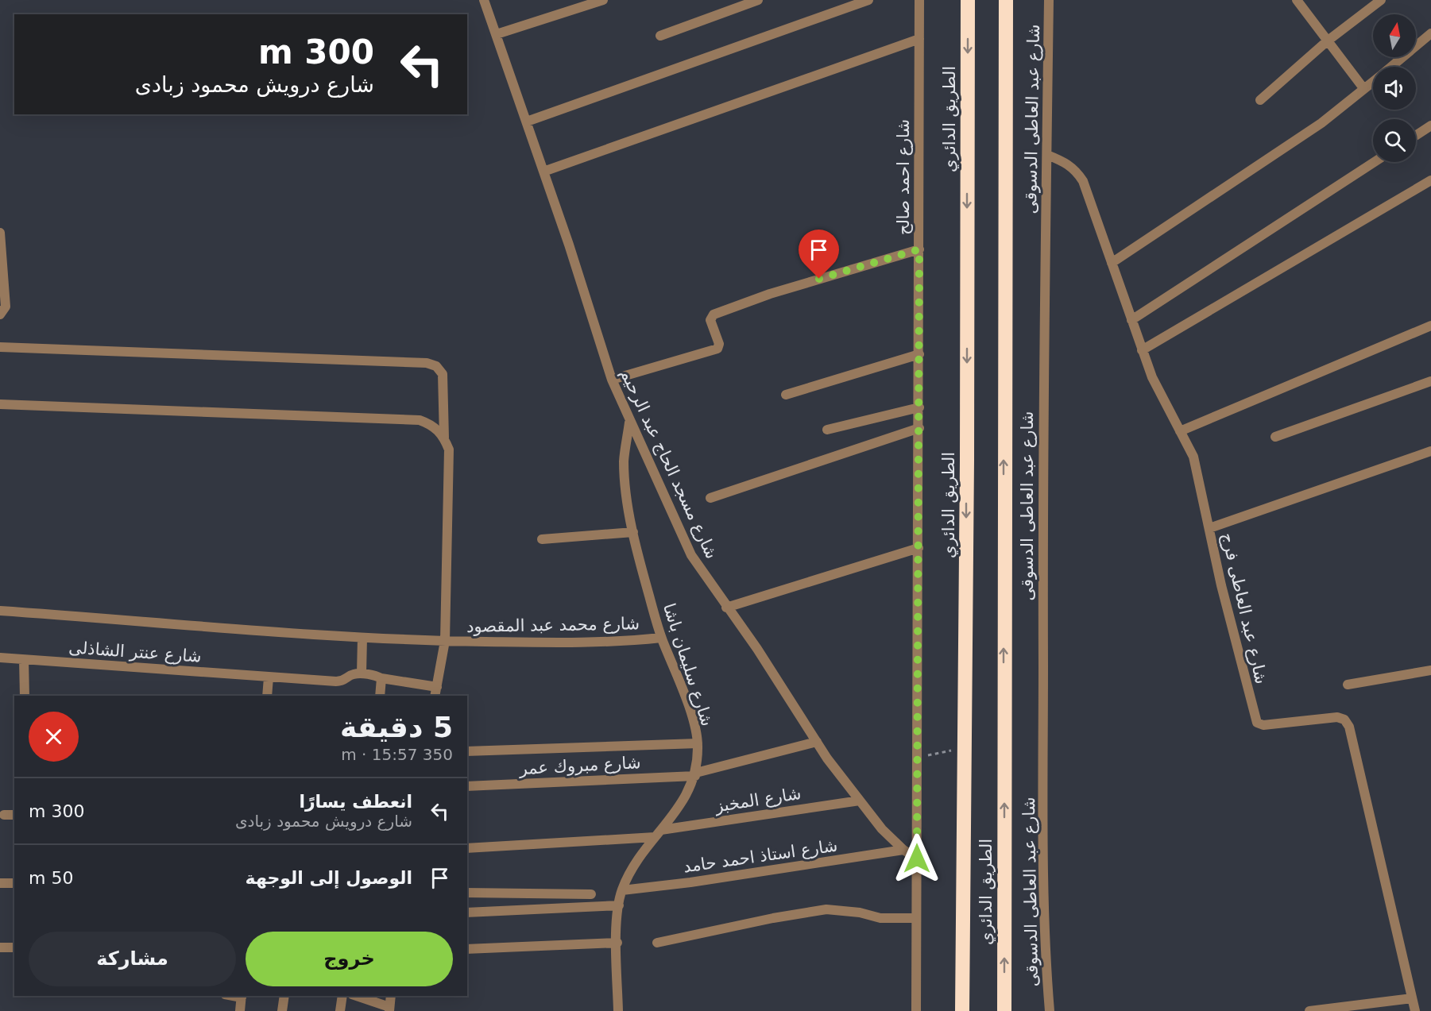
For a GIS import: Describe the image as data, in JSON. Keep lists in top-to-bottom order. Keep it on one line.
{"streets":{"highway":["الطريق الدائري"],"street":["شارع عبد العاطى الدسوقى","شارع احمد صالح","شارع مسجد الحاج عبد الرحيم","شارع عبد العاطى فرج","شارع محمد عبد المقصود","شارع عنتر الشاذلى","شارع سليمان باشا","شارع مبروك عمر","شارع المخبز","شارع استاذ احمد حامد"]},"crossings":[["شارع عبد العاطى الدسوقى","شارع عبد العاطى فرج"],["شارع احمد صالح","شارع مسجد الحاج عبد الرحيم"],["شارع مسجد الحاج عبد الرحيم","شارع سليمان باشا"],["شارع مسجد الحاج عبد الرحيم","شارع مبروك عمر"],["شارع مسجد الحاج عبد الرحيم","شارع المخبز"],["شارع مسجد الحاج عبد الرحيم","شارع استاذ احمد حامد"],["شارع محمد عبد المقصود","شارع سليمان باشا"],["شارع سليمان باشا","شارع مبروك عمر"],["شارع سليمان باشا","شارع المخبز"],["شارع سليمان باشا","شارع استاذ احمد حامد"]],"north":"top","page":{"turn":["300 m","شارع درويش محمود زبادى"],"heading":["5 دقيقة","350 m · 15:57"],"list":[{"name":"انعطف يسارًا","note":"شارع درويش محمود زبادى","value":"300 m"},{"name":"الوصول إلى الوجهة","value":"50 m"}],"buttons":["خروج","مشاركة"]}}
